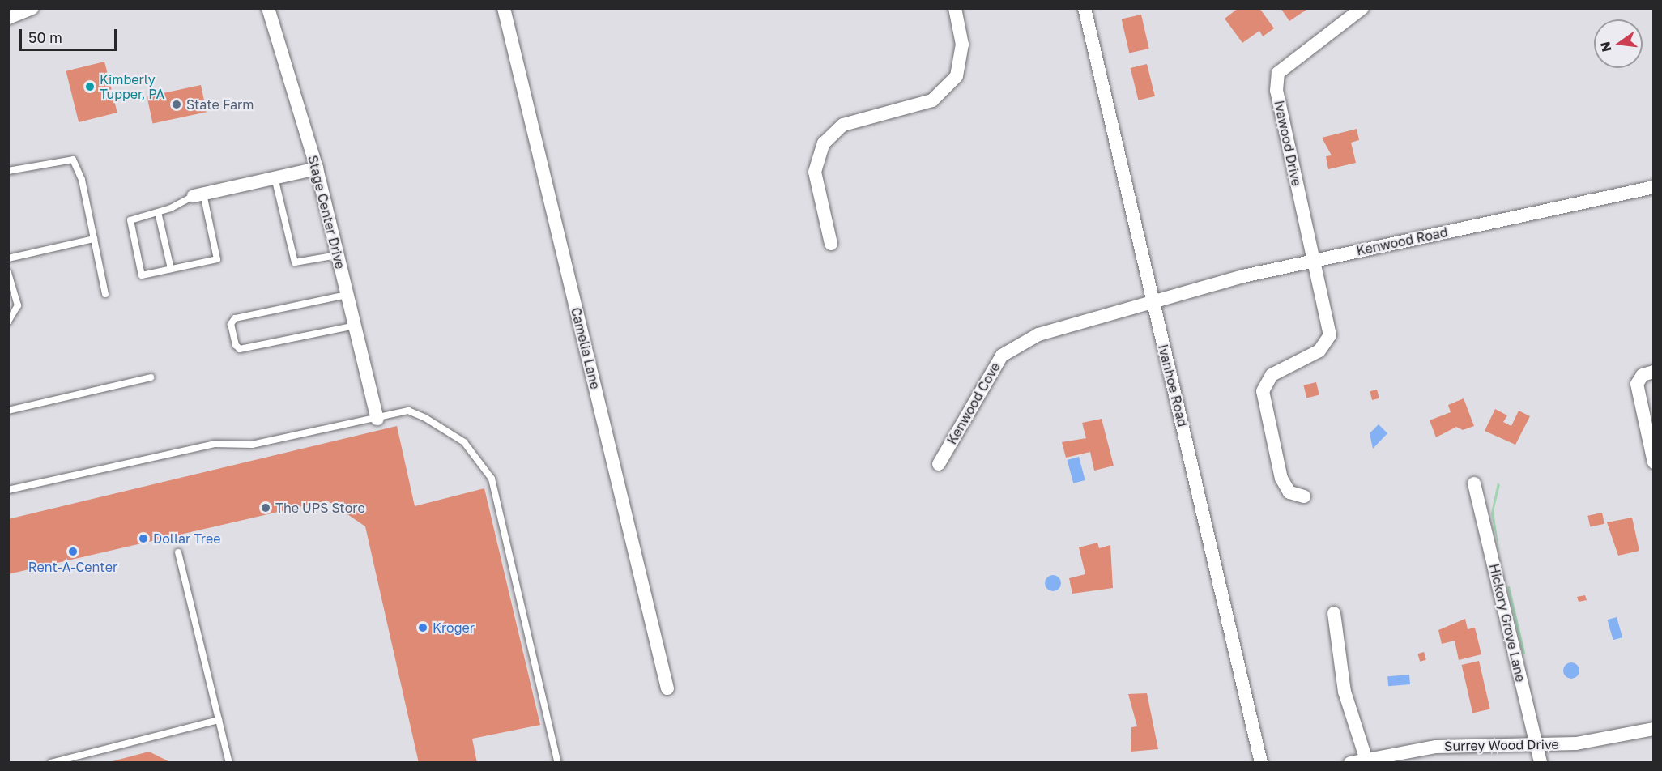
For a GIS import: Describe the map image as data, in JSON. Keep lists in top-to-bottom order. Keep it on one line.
{"streets":{"street":["Ivawood Drive","Stage Center Drive","Kenwood Road","Camelia Lane","Ivanhoe Road","Kenwood Cove","Hickory Grove Lane","Surrey Wood Drive"]},"crossings":[["Ivawood Drive","Kenwood Road"],["Kenwood Road","Ivanhoe Road"],["Kenwood Road","Kenwood Cove"],["Ivanhoe Road","Kenwood Cove"],["Hickory Grove Lane","Surrey Wood Drive"]],"places":["Kimberly Tupper, PA","State Farm","The UPS Store","Dollar Tree","Rent-A-Center","Kroger"],"scale_bar":"50 m","north":"left"}
